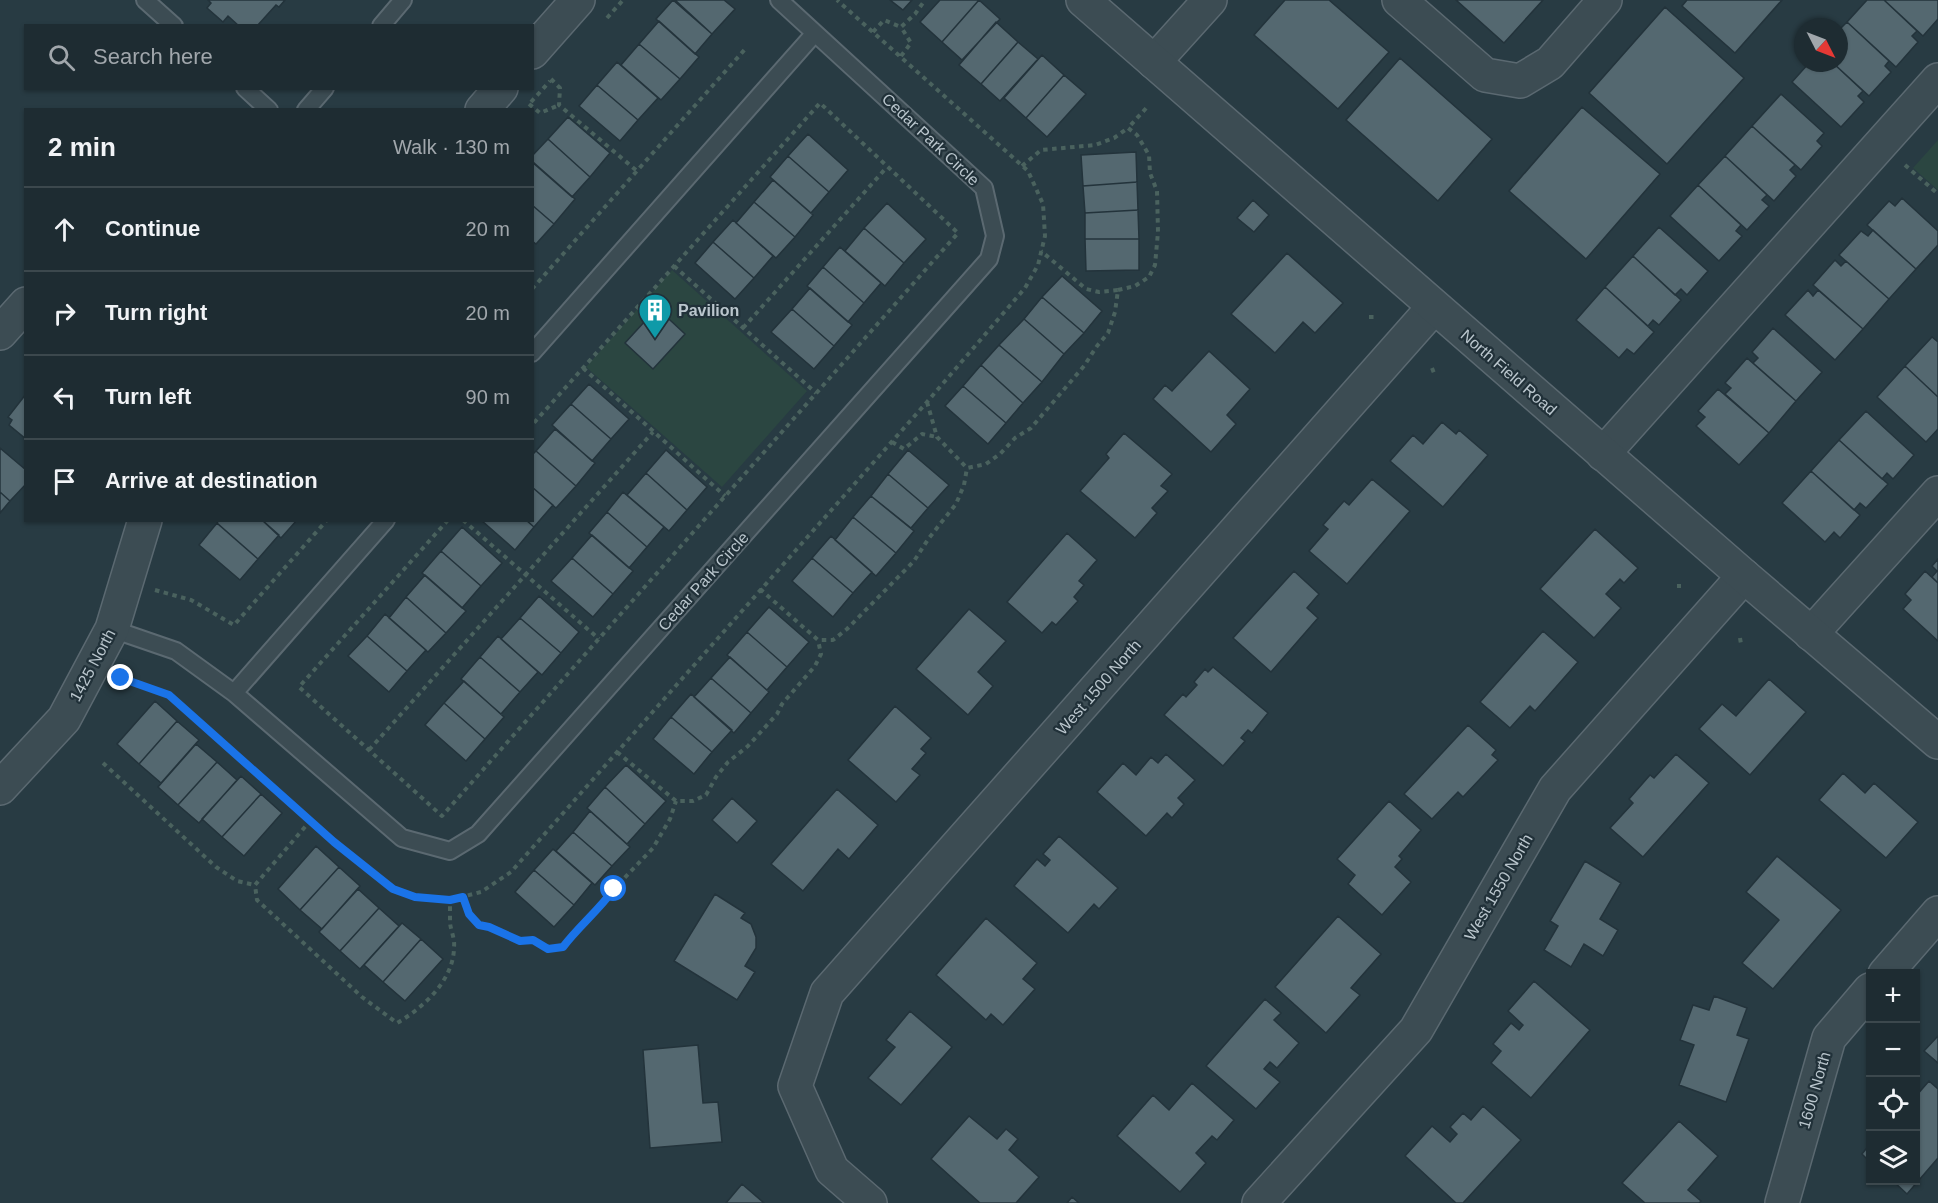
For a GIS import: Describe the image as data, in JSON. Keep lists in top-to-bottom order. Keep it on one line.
{"streets":{"street":["North Field Road","1425 North","West 1500 North","West 1550 North","1600 North"],"lane":["Cedar Park Circle"]},"crossings":[["Cedar Park Circle","1425 North"],["North Field Road","West 1500 North"],["North Field Road","West 1550 North"]],"places":{"building":["Pavilion"]},"north":"bottom right","page":{"search":"Search here","heading":["2 min","Walk · 130 m"],"list":[["Continue","20 m"],["Turn right","20 m"],["Turn left","90 m"],"Arrive at destination"],"map_buttons":["+","−"]}}
